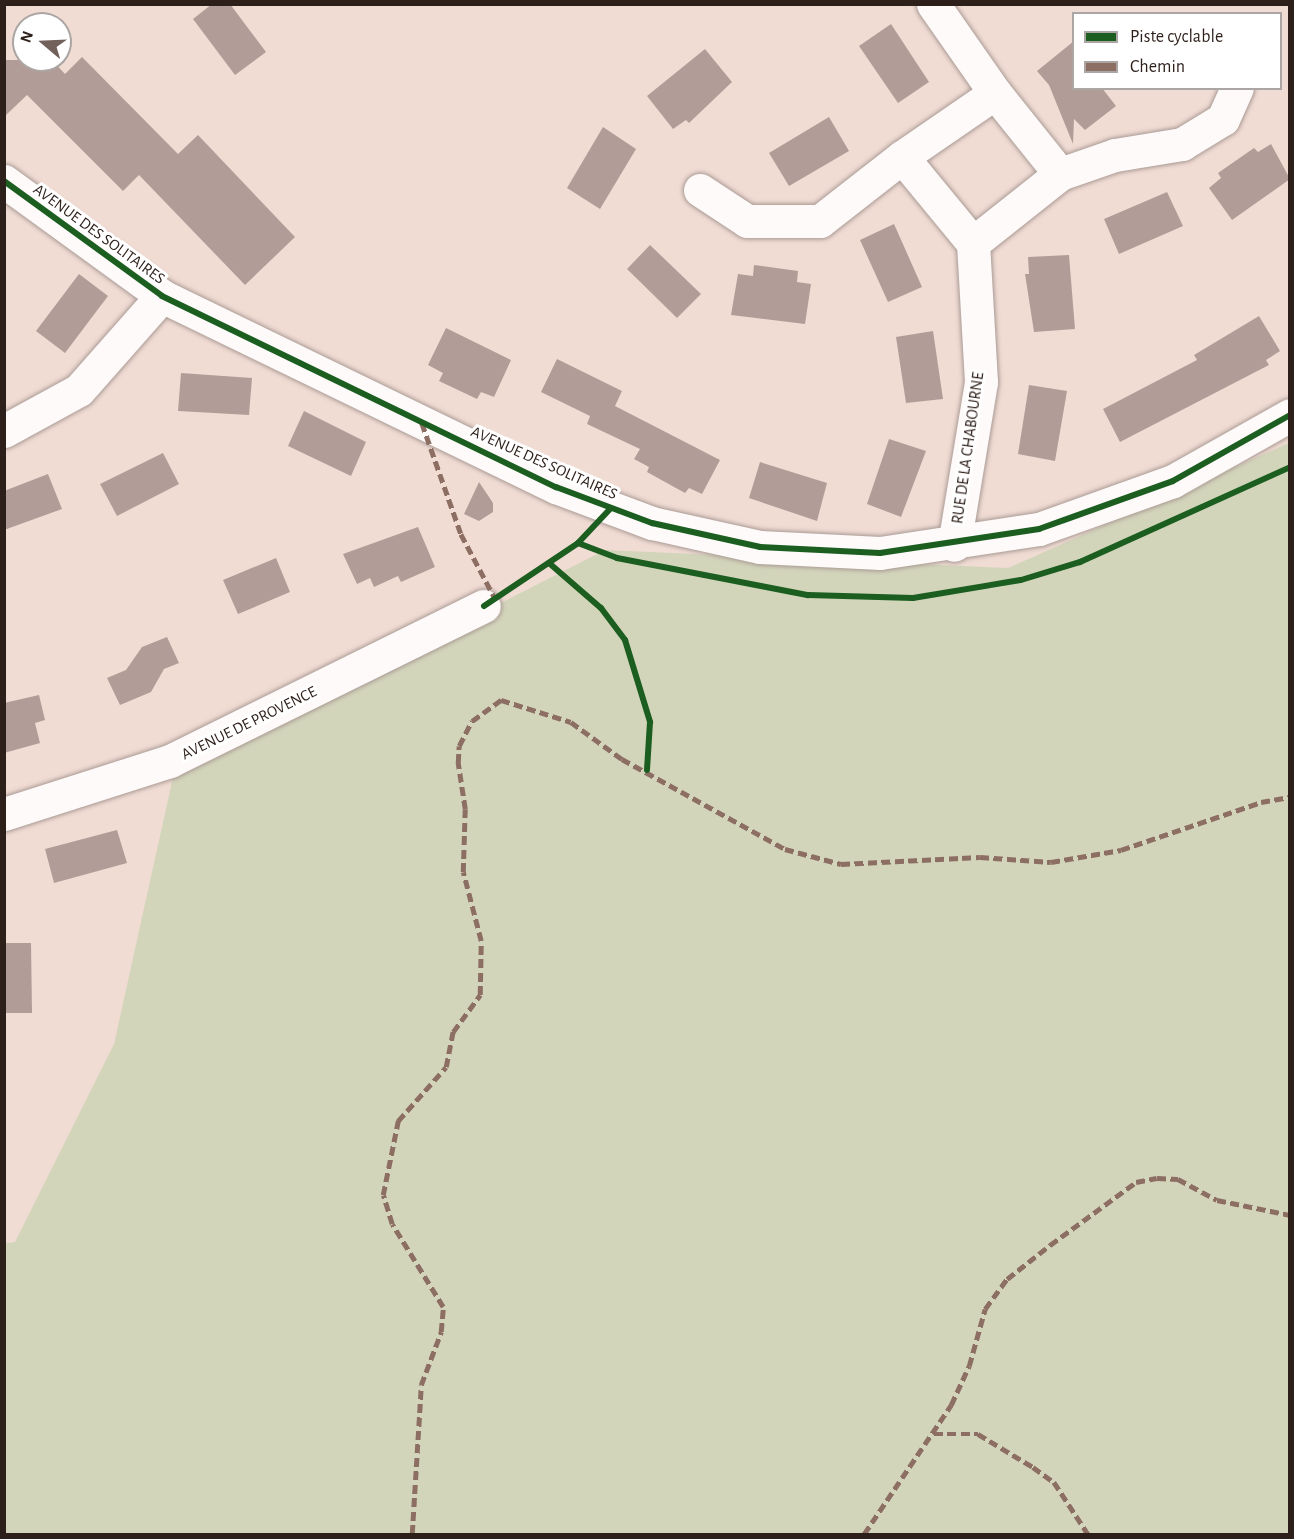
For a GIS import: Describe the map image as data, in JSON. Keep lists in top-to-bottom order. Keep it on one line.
{"streets":{"street":["AVENUE DES SOLITAIRES","RUE DE LA CHABOURNE","AVENUE DE PROVENCE"]},"crossings":[["AVENUE DES SOLITAIRES","RUE DE LA CHABOURNE"]],"legend":["Piste cyclable","Chemin"],"north":"left"}
